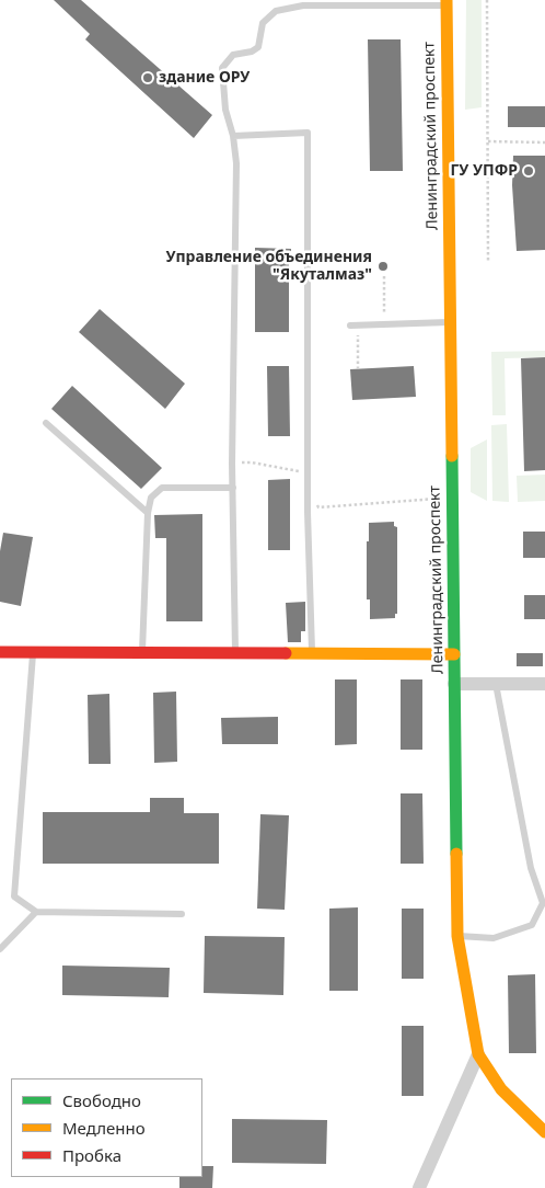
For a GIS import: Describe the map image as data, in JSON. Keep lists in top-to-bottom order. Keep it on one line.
{"streets":{"main road":["Ленинградский проспект"]},"places":["здание ОРУ","ГУ УПФР","Управление объединения \"Якуталмаз\""],"legend":["Свободно","Медленно","Пробка"]}
